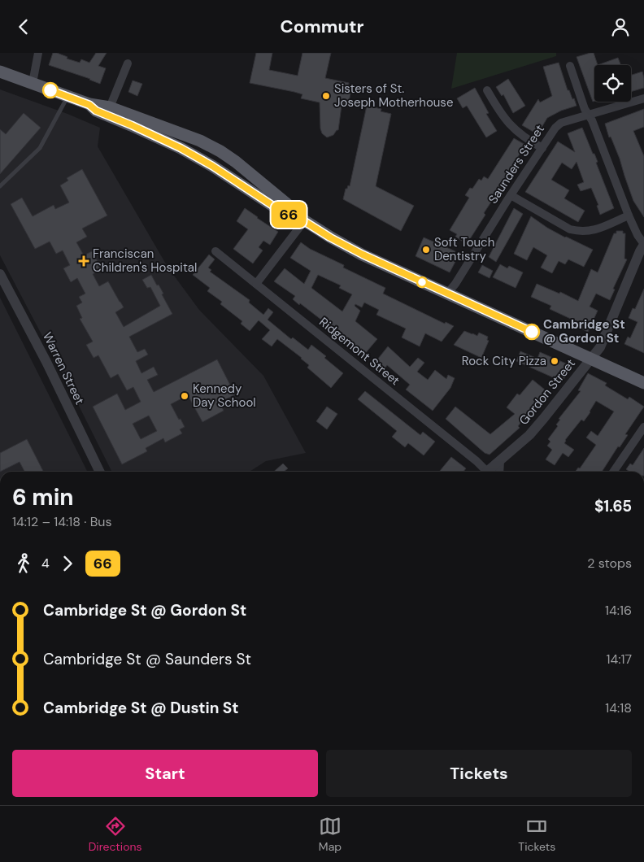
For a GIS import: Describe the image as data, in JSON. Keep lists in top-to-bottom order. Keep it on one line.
{"streets":{"street":["Saunders Street","Ridgemont Street","Warren Street","Gordon Street"]},"places":{"other":["Sisters of St. Joseph Motherhouse","Soft Touch Dentistry","Cambridge St @ Gordon St","Rock City Pizza","Kennedy Day School"],"health":["Franciscan Children's Hospital"]},"lines":["bus line 66"],"page":{"header":"Commutr","on_map":"66","heading":["6 min","14:12 – 14:18 · Bus","$1.65"],"legs":["4","66","2 stops"],"list":[{"name":"Cambridge St @ Gordon St","value":"14:16"},{"name":"Cambridge St @ Saunders St","value":"14:17"},{"name":"Cambridge St @ Dustin St","value":"14:18"}],"buttons":["Start","Tickets"],"tabs":["Directions","Map","Tickets"]}}
